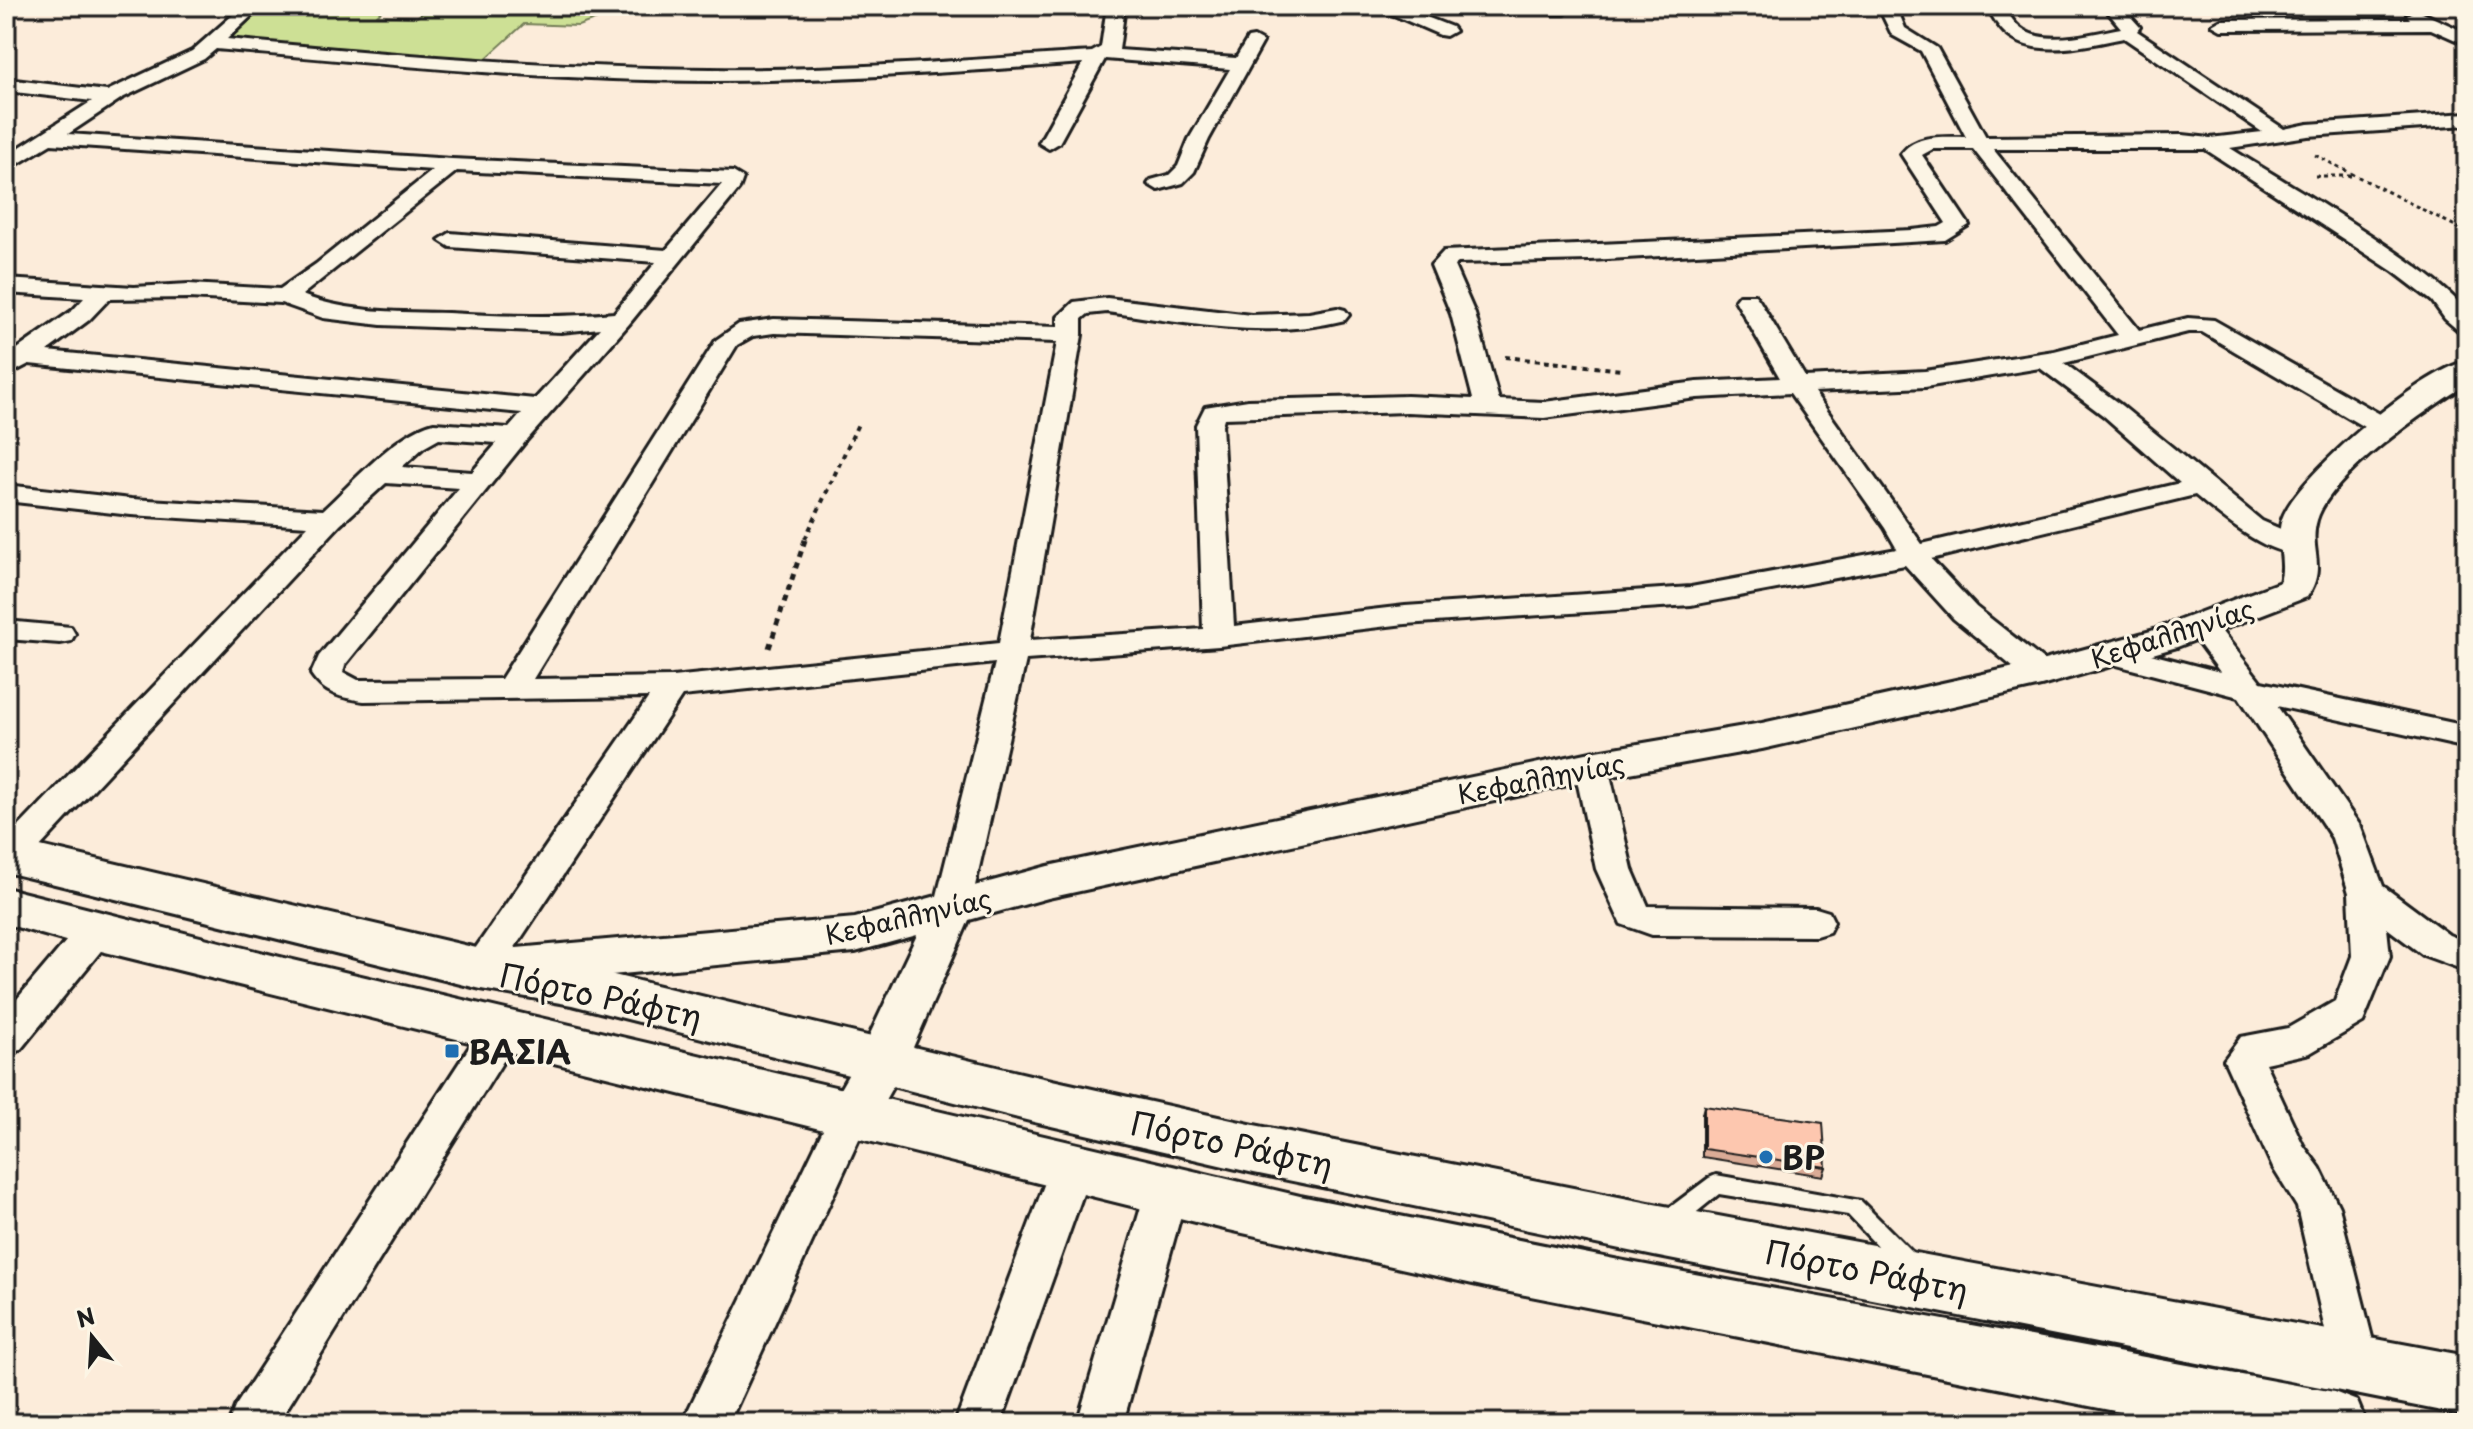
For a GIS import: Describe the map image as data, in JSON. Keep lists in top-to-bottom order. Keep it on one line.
{"streets":{"main road":["Πόρτο Ράφτη"],"street":["Κεφαλληνίας"]},"crossings":[["Κεφαλληνίας","Πόρτο Ράφτη"]],"places":{"transit":["ΒΑΣΙΑ"],"other":["BP"]},"north":"top"}
